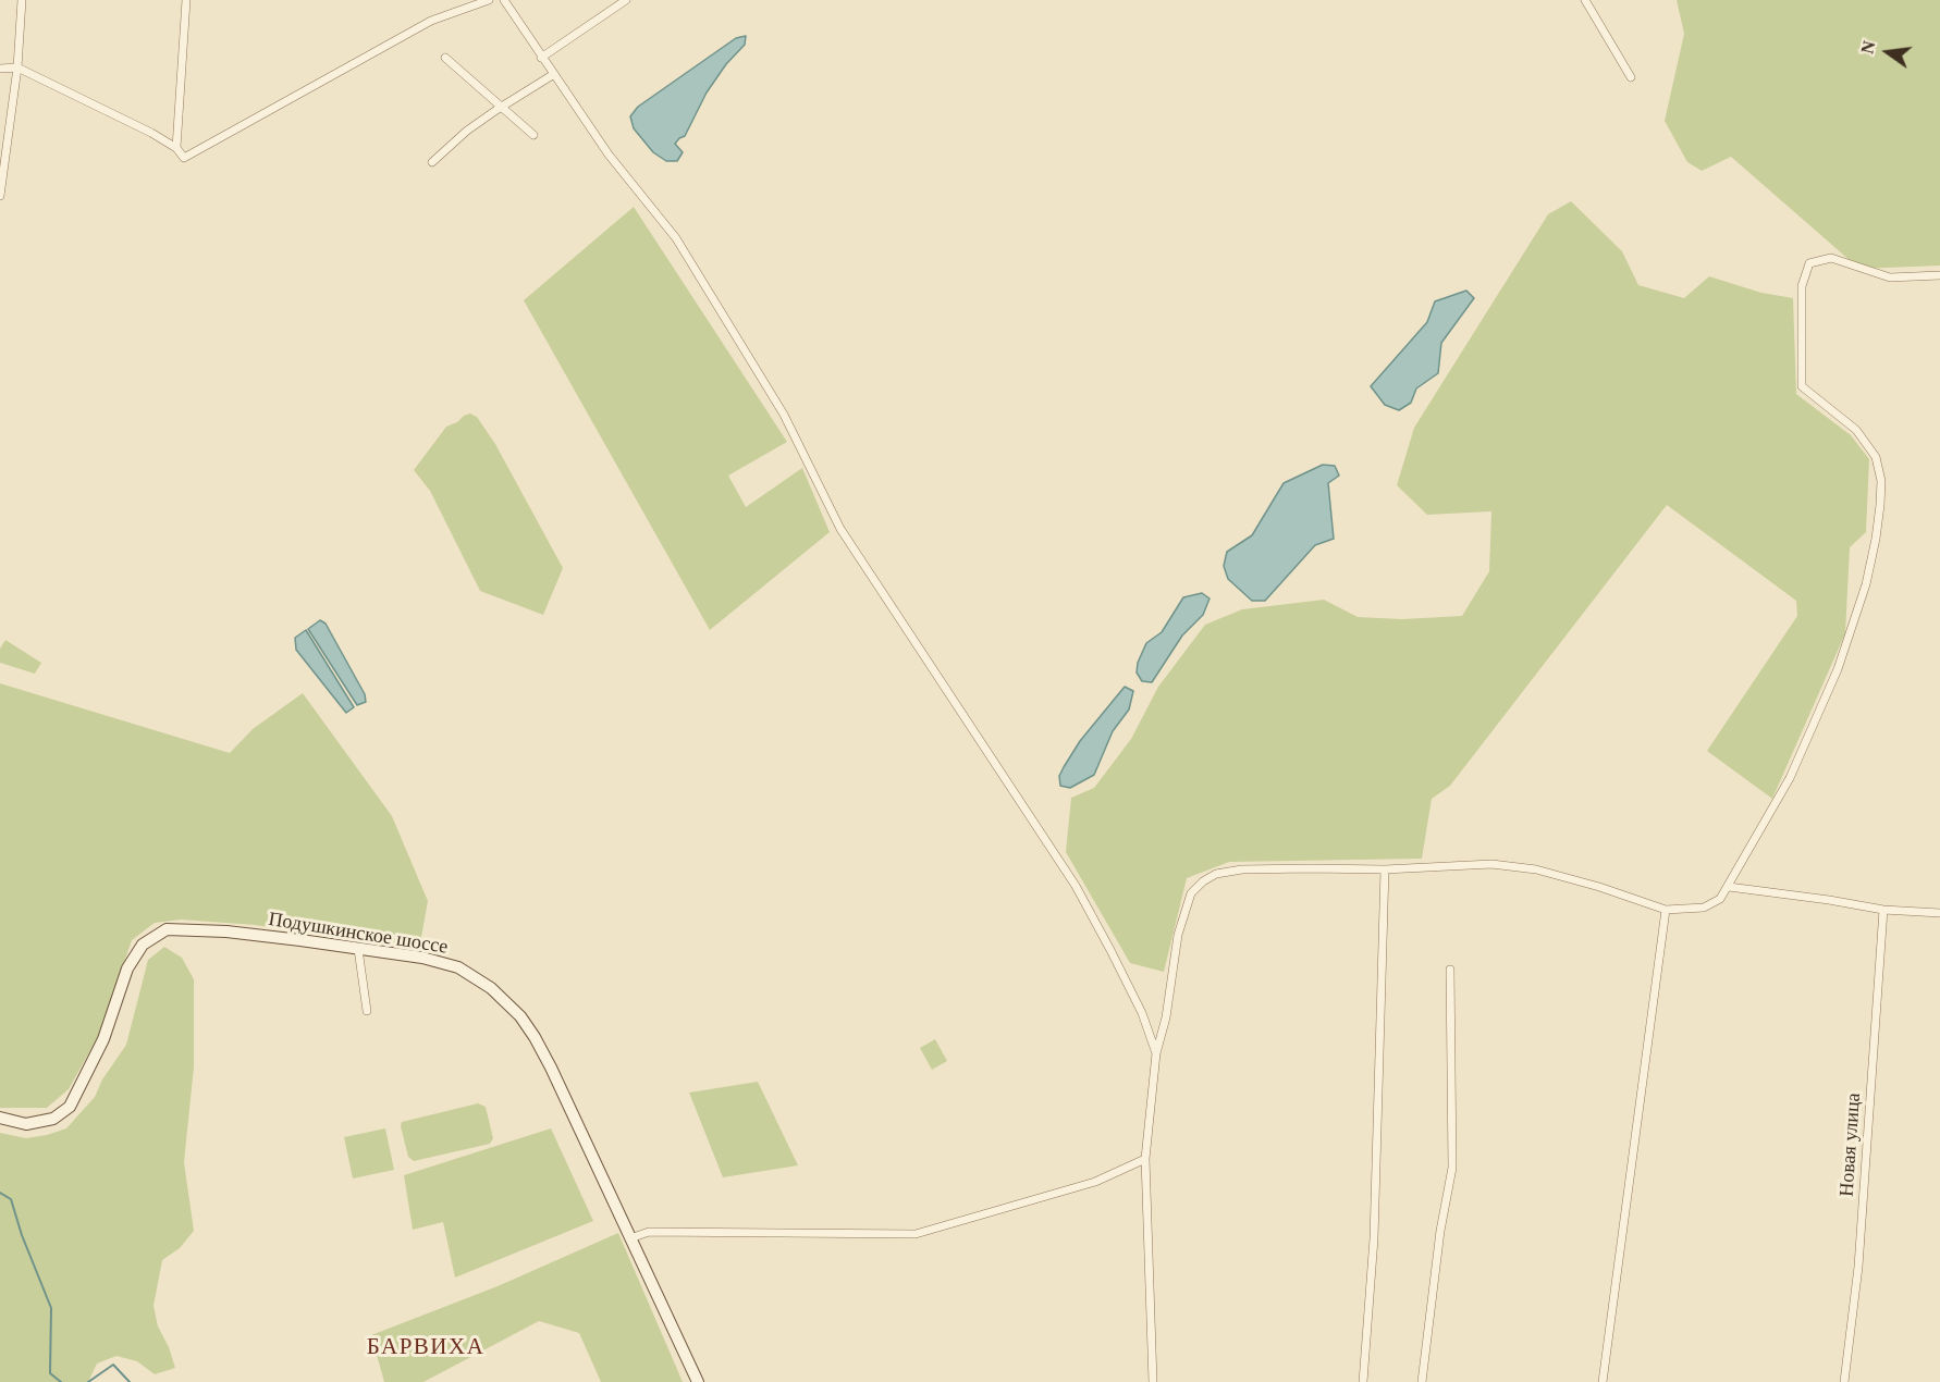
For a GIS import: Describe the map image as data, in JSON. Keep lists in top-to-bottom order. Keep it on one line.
{"streets":{"main road":["Подушкинское шоссе"],"street":["Новая улица"]},"districts":["БАРВИХА"],"north":"left"}
